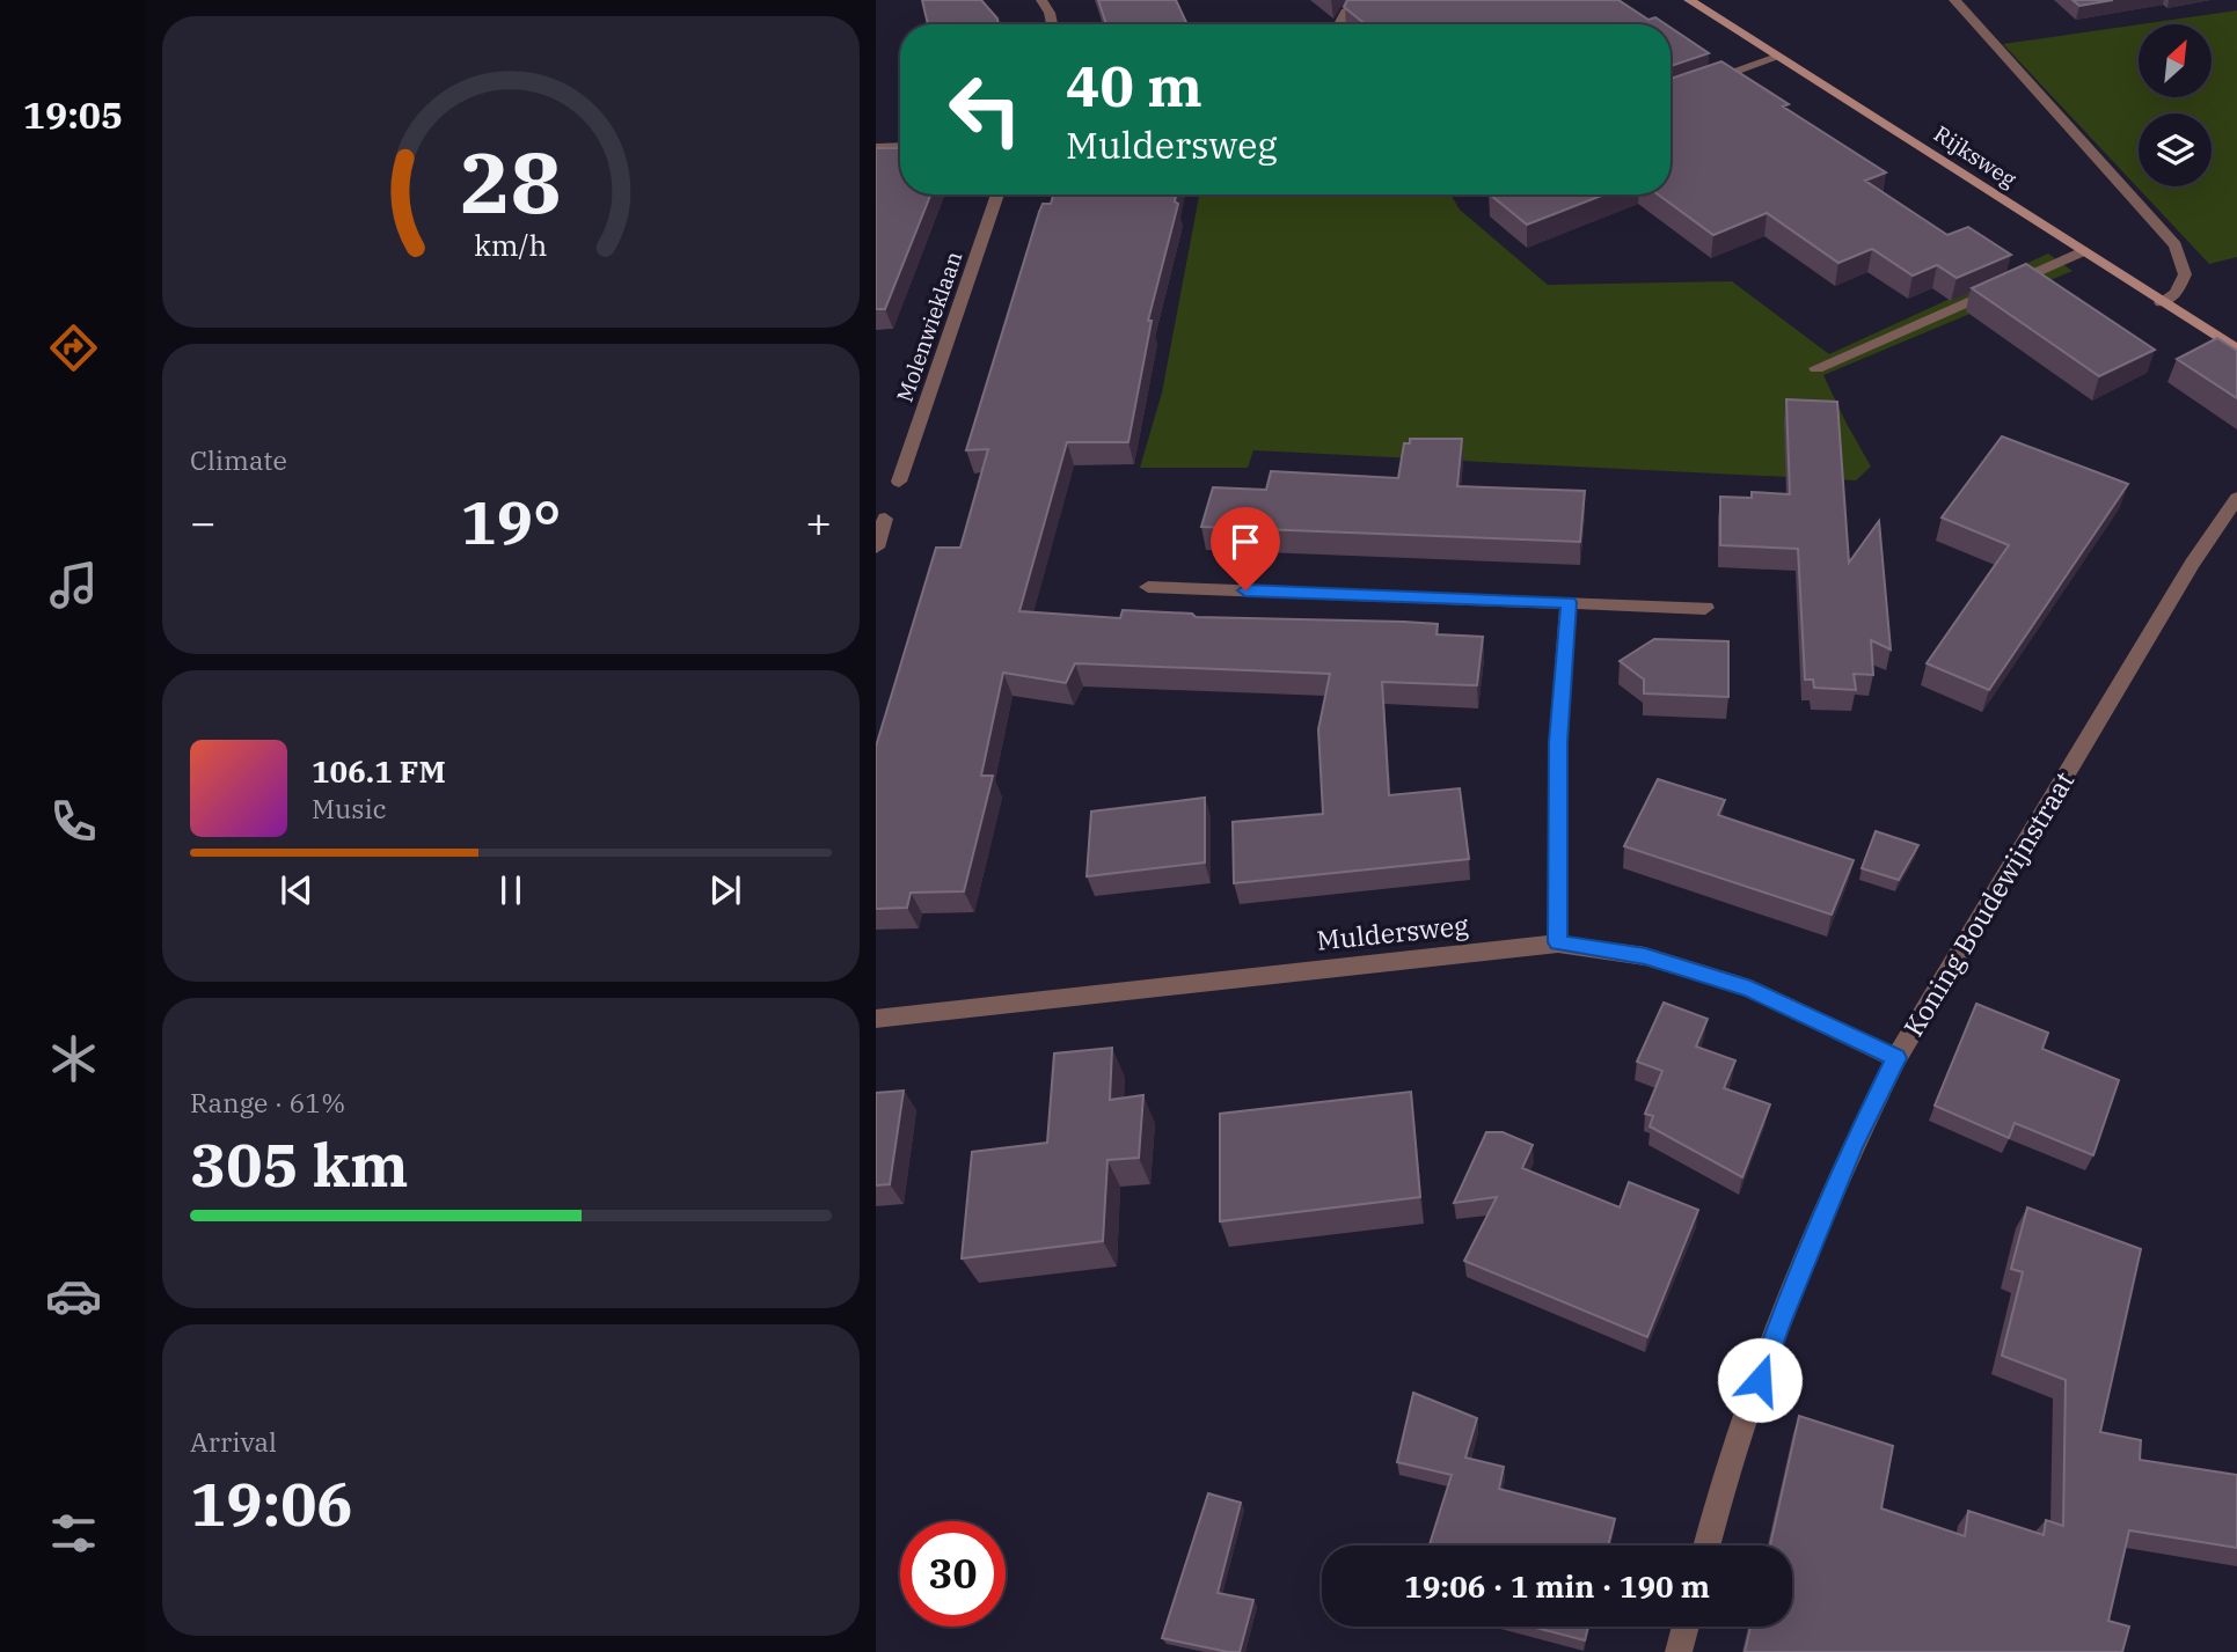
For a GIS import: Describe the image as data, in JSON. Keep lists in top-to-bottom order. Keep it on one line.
{"streets":{"main road":["Rijksweg"],"street":["Molenwieklaan","Koning Boudewijnstraat","Muldersweg"]},"crossings":[["Koning Boudewijnstraat","Muldersweg"]],"north":"top right","page":{"tabs":"19:05","turn":["40 m","Muldersweg"],"tile":["Climate",["Range · 61%","305 km"],["Arrival","19:06"]],"heat":["−","19°","+"],"song":["106.1 FM","Music"],"limit":"30","trip":"19:06 · 1 min · 190 m","gauge":["28","km/h"]}}
